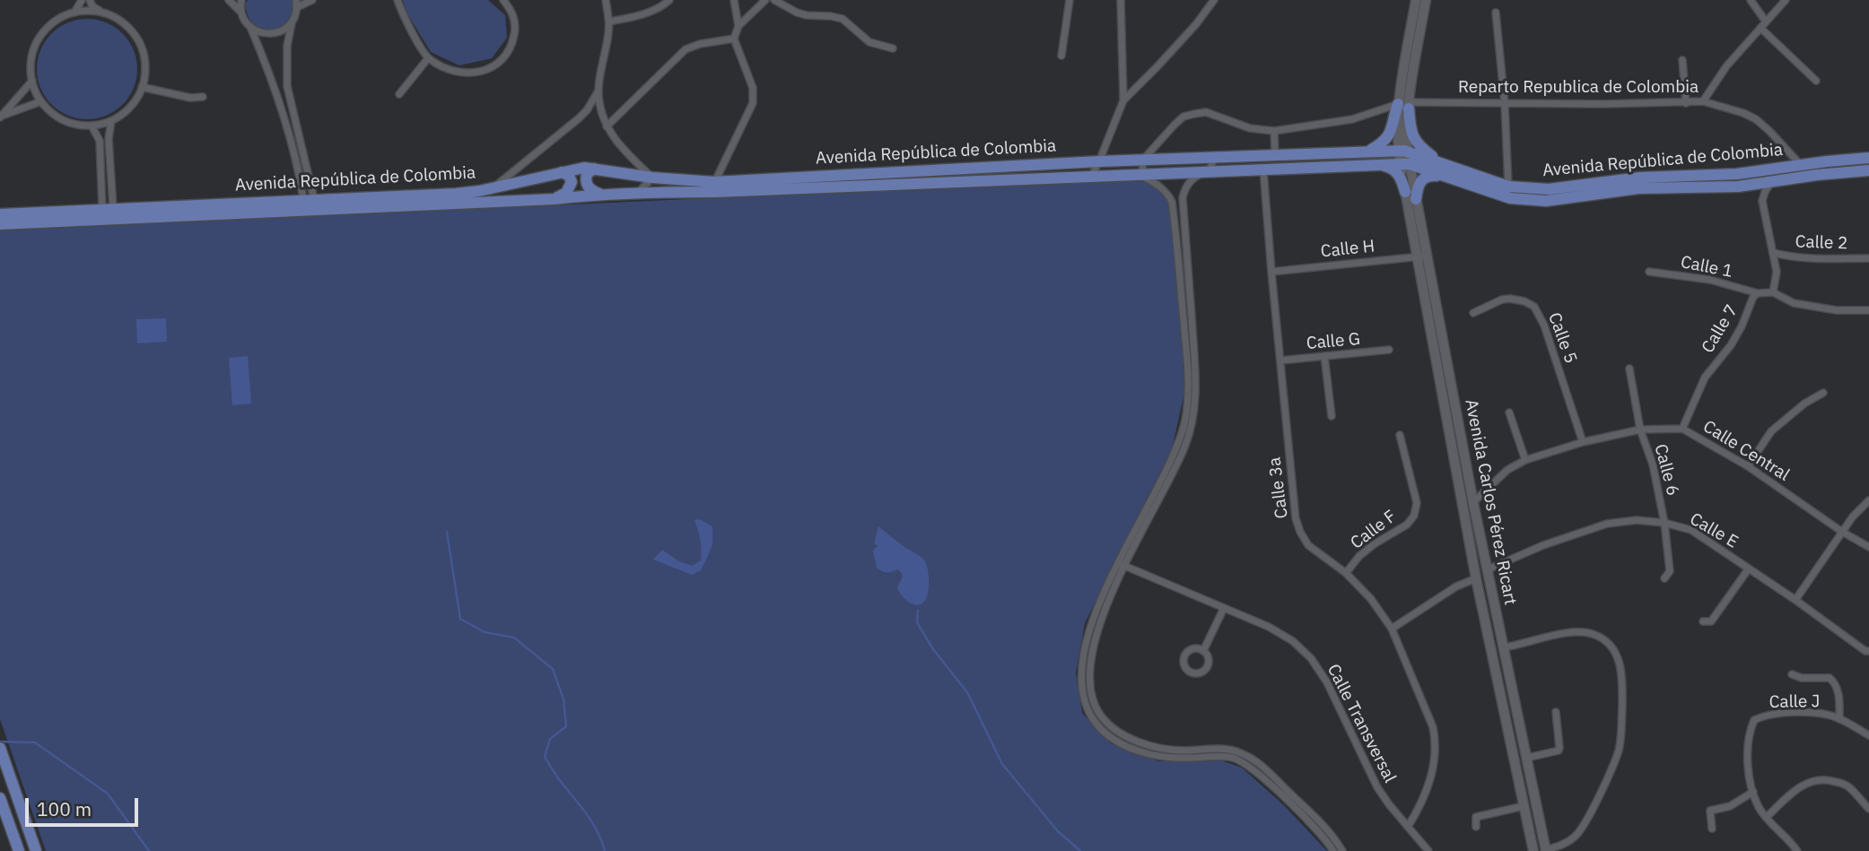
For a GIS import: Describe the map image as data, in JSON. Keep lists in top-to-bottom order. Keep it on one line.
{"streets":{"main road":["Avenida República de Colombia","Avenida Carlos Pérez Ricart"],"street":["Reparto Republica de Colombia","Calle 2","Calle H","Calle 1","Calle 7","Calle 5","Calle G","Calle Central","Calle 6","Calle 3a","Calle F","Calle E","Calle J","Calle Transversal"]},"crossings":[["Reparto Republica de Colombia","Avenida República de Colombia"],["Avenida República de Colombia","Calle 3a"],["Avenida República de Colombia","Avenida Carlos Pérez Ricart"],["Calle H","Calle 3a"],["Calle H","Avenida Carlos Pérez Ricart"],["Calle 1","Calle 7"],["Calle 7","Calle Central"],["Calle 5","Calle Central"],["Calle G","Calle 3a"],["Calle Central","Calle 6"],["Calle Central","Avenida Carlos Pérez Ricart"],["Calle 6","Calle E"],["Calle 3a","Calle F"],["Calle 3a","Calle Transversal"],["Avenida Carlos Pérez Ricart","Calle E"]],"scale_bar":"100 m"}
